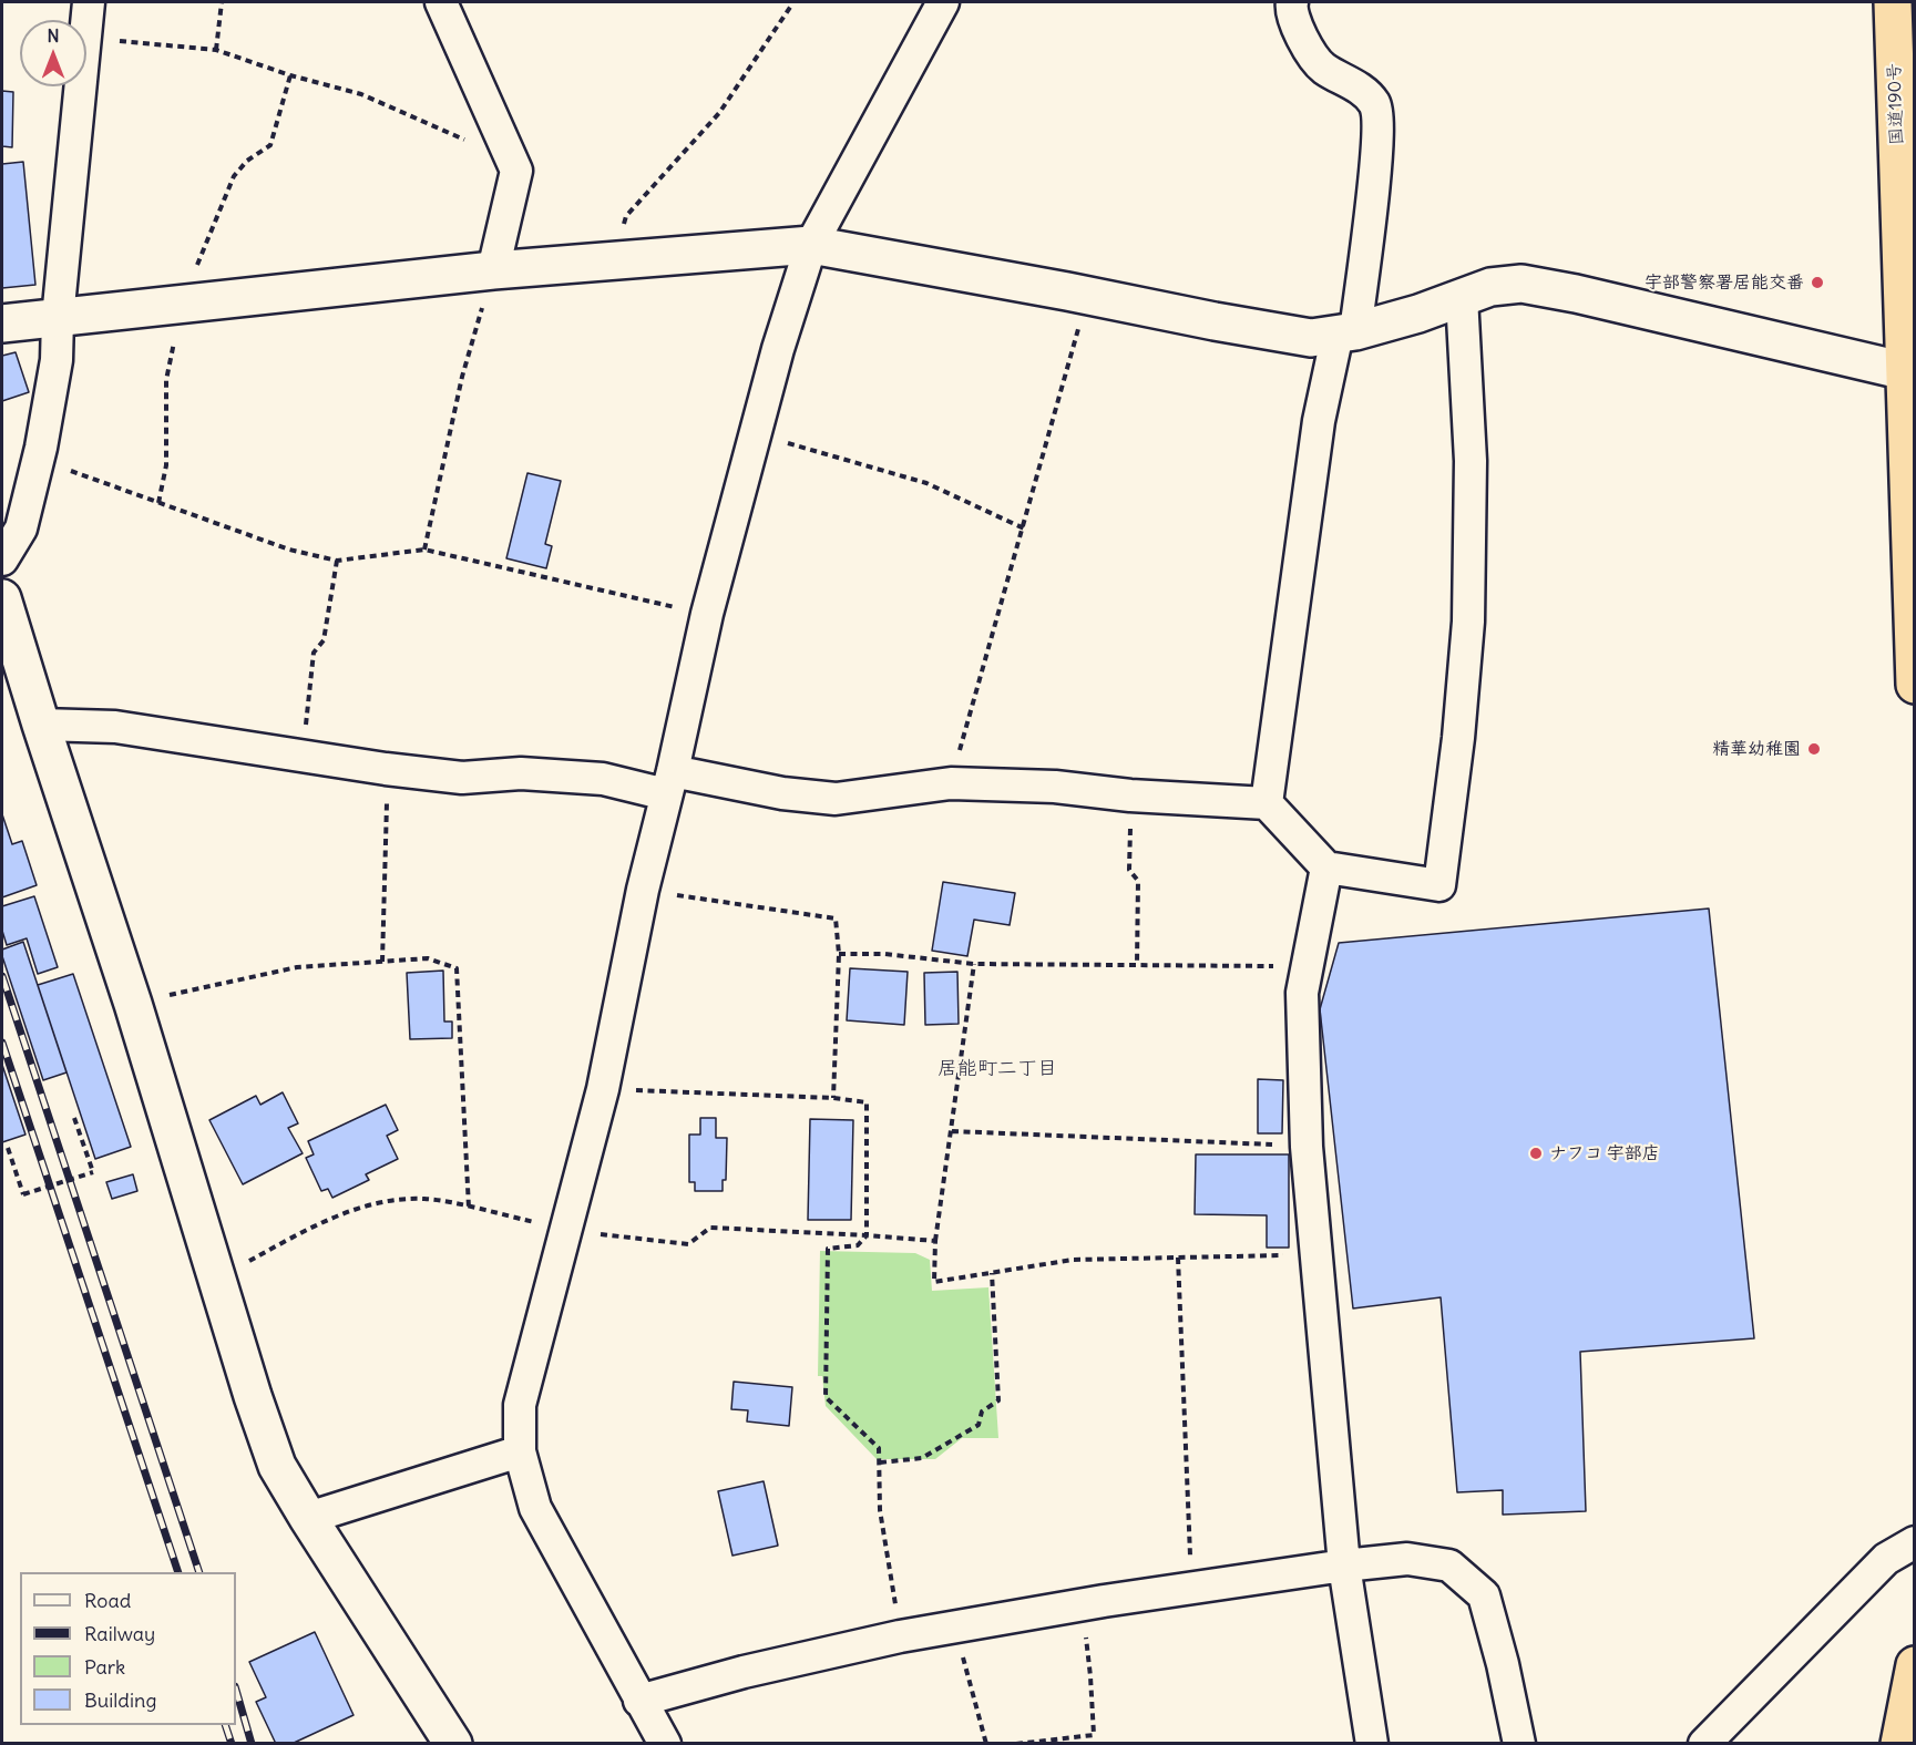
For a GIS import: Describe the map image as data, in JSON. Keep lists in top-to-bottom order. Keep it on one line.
{"streets":{"highway":["国道190号"]},"districts":["居能町二丁目"],"places":["宇部警察署居能交番","精華幼稚園","ナフコ 宇部店"],"legend":["Road","Railway","Park","Building"],"north":"top"}
